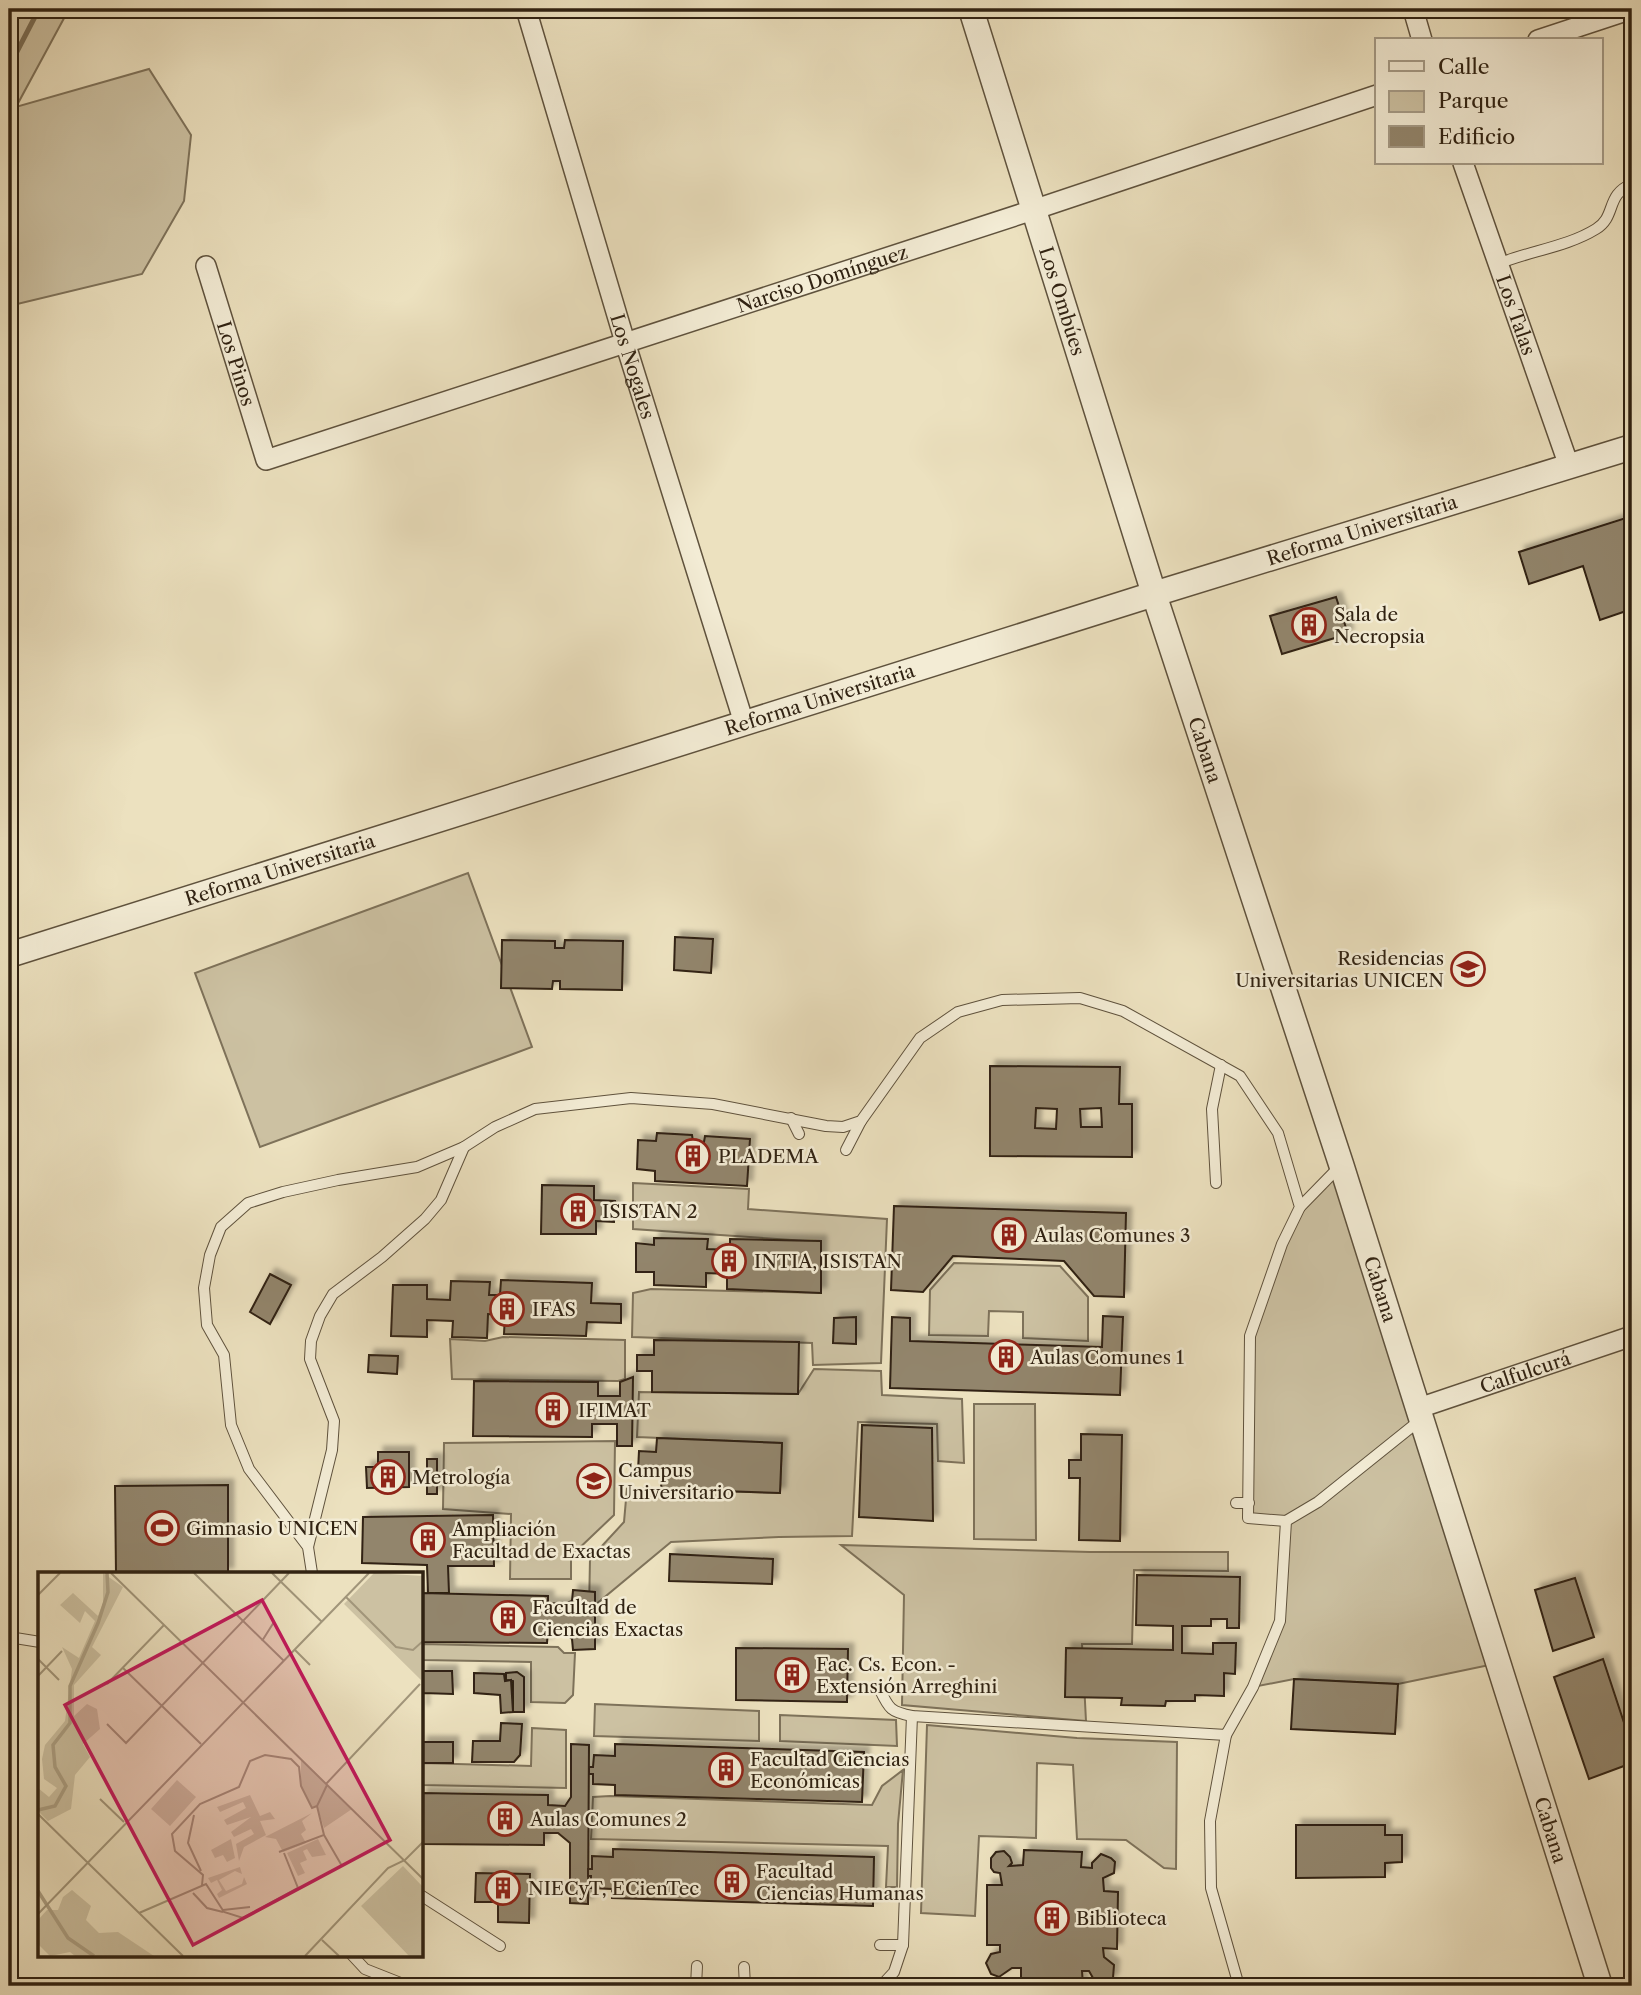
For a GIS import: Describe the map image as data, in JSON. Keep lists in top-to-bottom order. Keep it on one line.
{"streets":{"street":["Narciso Domínguez","Los Ombúes","Los Talas","Los Pinos","Los Nogales","Reforma Universitaria","Cabana","Calfulcurá"]},"crossings":[["Narciso Domínguez","Los Ombúes"],["Narciso Domínguez","Los Pinos"],["Narciso Domínguez","Los Nogales"],["Los Ombúes","Reforma Universitaria"],["Los Ombúes","Cabana"],["Los Talas","Reforma Universitaria"],["Los Nogales","Reforma Universitaria"],["Reforma Universitaria","Cabana"],["Cabana","Calfulcurá"]],"places":{"building":["Sala de Necropsia","PLADEMA","ISISTAN 2","Aulas Comunes 3","INTIA, ISISTAN","IFAS","Aulas Comunes 1","IFIMAT","Metrología","Ampliación Facultad de Exactas","Facultad de Ciencias Exactas","Fac. Cs. Econ. - Extensión Arreghini","Facultad Ciencias Económicas","Aulas Comunes 2","Facultad Ciencias Humanas","NIECyT, ECienTec","Biblioteca"],"school or university":["Residencias Universitarias UNICEN","Campus Universitario"],"sports":["Gimnasio UNICEN"]},"legend":["Calle","Parque","Edificio"]}
